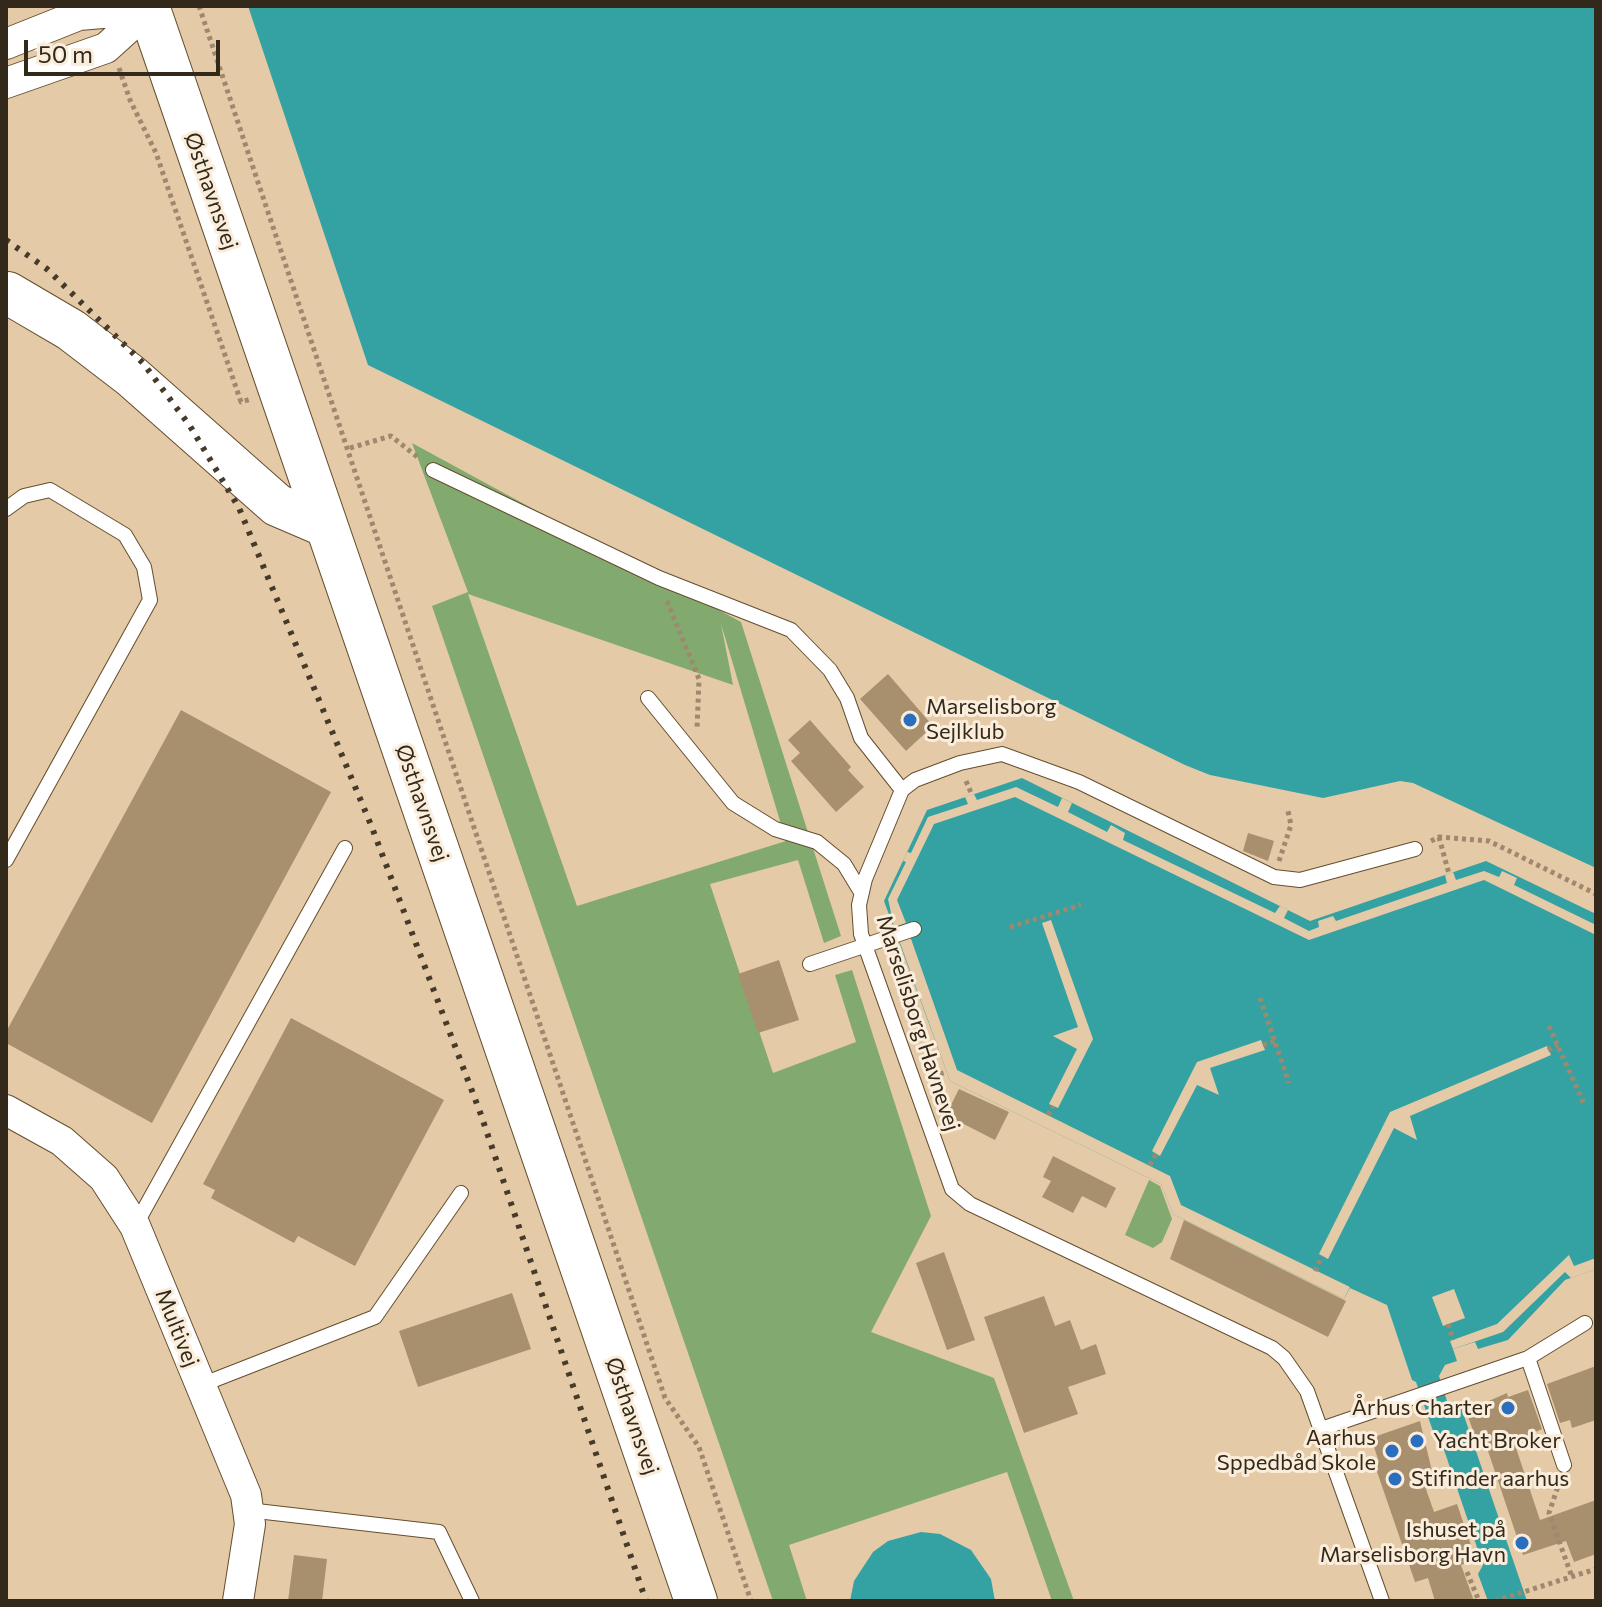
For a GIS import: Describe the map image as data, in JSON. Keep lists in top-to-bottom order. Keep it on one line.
{"streets":{"street":["Østhavnsvej","Multivej"],"lane":["Marselisborg Havnevej"]},"places":["Marselisborg Sejlklub","Århus Charter","Yacht Broker","Aarhus Sppedbåd Skole","Stifinder aarhus","Ishuset på Marselisborg Havn"],"scale_bar":"50 m"}
